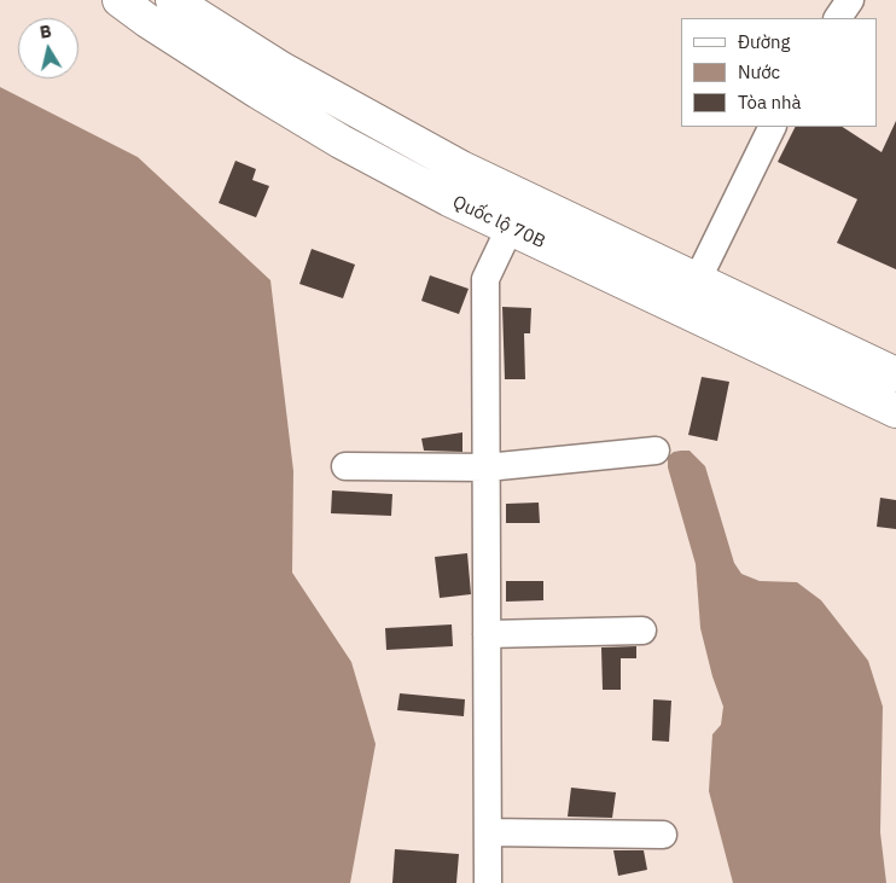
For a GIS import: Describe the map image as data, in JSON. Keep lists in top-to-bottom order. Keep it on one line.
{"streets":{"main road":["Quốc lộ 70B"]},"legend":["Đường","Nước","Tòa nhà"],"north":"top"}
